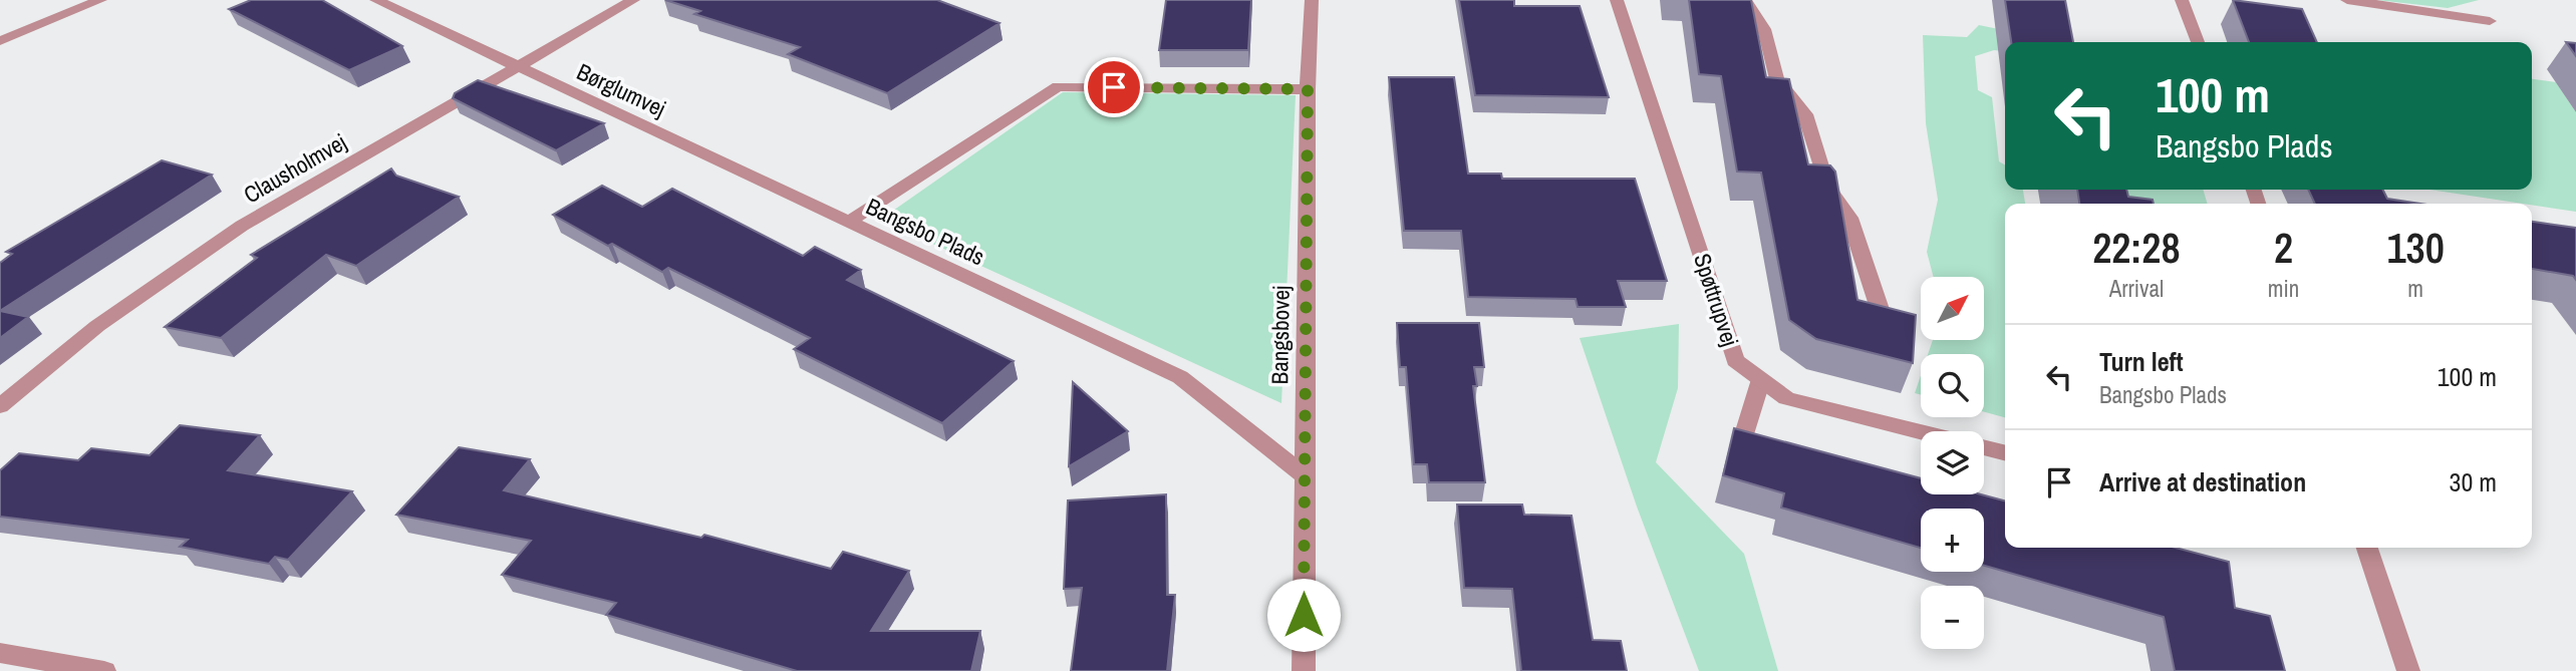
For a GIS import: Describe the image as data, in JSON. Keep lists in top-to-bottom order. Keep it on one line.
{"streets":{"street":["Børglumvej","Clausholmvej","Bangsbo Plads","Spøttrupvej","Bangsbovej"]},"crossings":[["Børglumvej","Clausholmvej"],["Børglumvej","Bangsbo Plads"],["Bangsbo Plads","Bangsbovej"]],"north":"top right","page":{"turn":["100 m","Bangsbo Plads"],"eta":["22:28","Arrival","2","min","130","m"],"map_buttons":["+","−"],"list":[{"name":"Turn left","note":"Bangsbo Plads","value":"100 m"},{"name":"Arrive at destination","value":"30 m"}]}}
